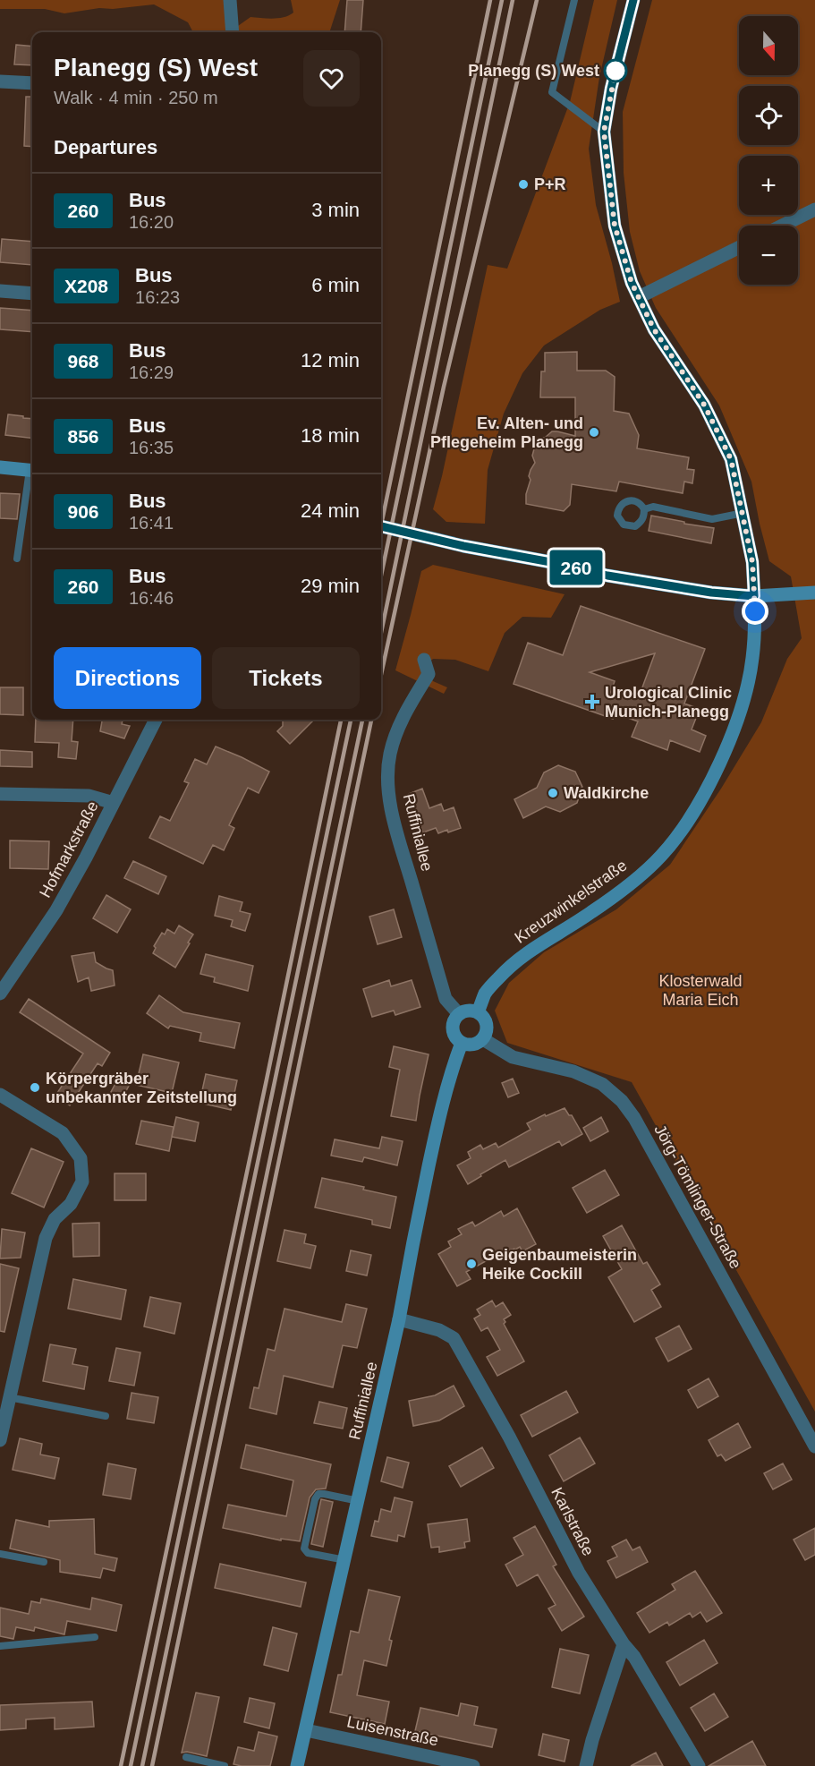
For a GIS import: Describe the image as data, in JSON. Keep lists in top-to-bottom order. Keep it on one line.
{"streets":{"street":["Ruffiniallee","Hofmarkstraße","Kreuzwinkelstraße","Jörg-Tömlinger-Straße","Karlstraße","Luisenstraße"]},"crossings":[["Ruffiniallee","Kreuzwinkelstraße"],["Ruffiniallee","Jörg-Tömlinger-Straße"],["Ruffiniallee","Karlstraße"],["Ruffiniallee","Luisenstraße"],["Kreuzwinkelstraße","Jörg-Tömlinger-Straße"]],"parks":["Klosterwald Maria Eich"],"places":{"other":["Planegg (S) West","P+R","Ev. Alten- und Pflegeheim Planegg","Waldkirche","Körpergräber unbekannter Zeitstellung","Geigenbaumeisterin Heike Cockill"],"health":["Urological Clinic Munich-Planegg"]},"lines":["bus line 260"],"north":"bottom","page":{"on_map":"260","map_buttons":["+","−"],"heading":[["Planegg (S) West","Walk · 4 min · 250 m"],"Departures"],"list":[{"mark":"260","name":"Bus","note":"16:20","value":"3 min"},{"mark":"X208","name":"Bus","note":"16:23","value":"6 min"},{"mark":"968","name":"Bus","note":"16:29","value":"12 min"},{"mark":"856","name":"Bus","note":"16:35","value":"18 min"},{"mark":"906","name":"Bus","note":"16:41","value":"24 min"},{"mark":"260","name":"Bus","note":"16:46","value":"29 min"}],"buttons":["Directions","Tickets"]}}
